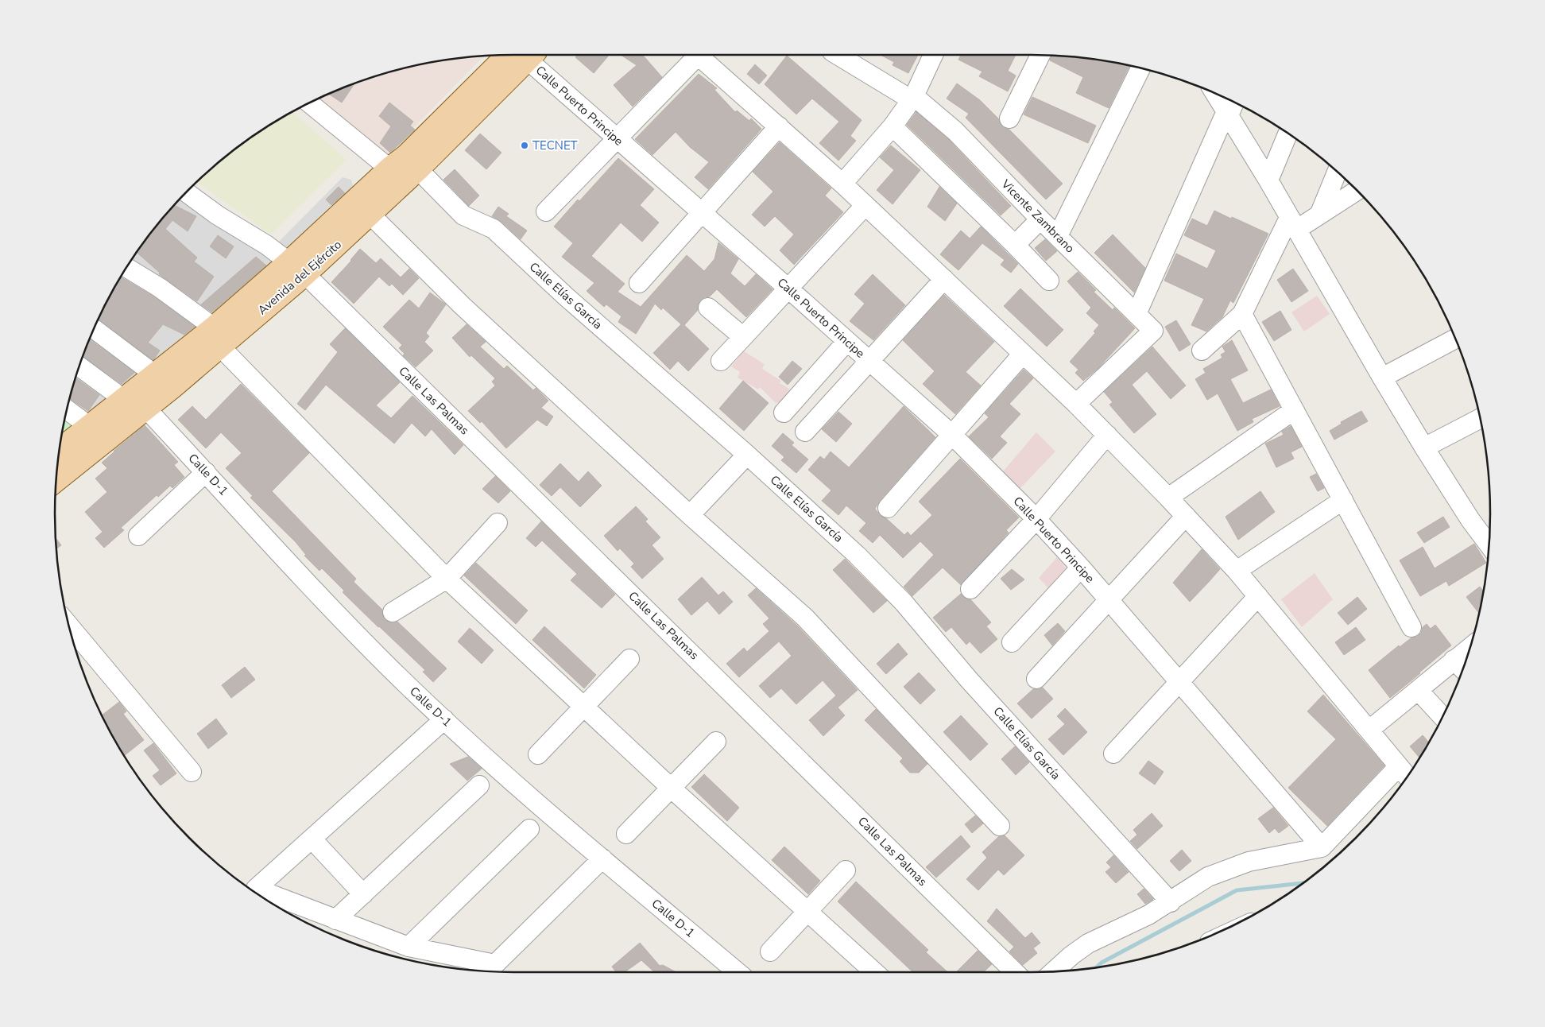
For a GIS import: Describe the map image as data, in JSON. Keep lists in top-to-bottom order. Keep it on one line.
{"streets":{"main road":["Avenida del Ejército"],"street":["Calle Puerto Principe","Vicente Zambrano","Calle Elías García","Calle Las Palmas","Calle D-1"]},"crossings":[["Avenida del Ejército","Calle Elías García"],["Avenida del Ejército","Calle Las Palmas"],["Avenida del Ejército","Calle D-1"]],"places":["TECNET"]}
